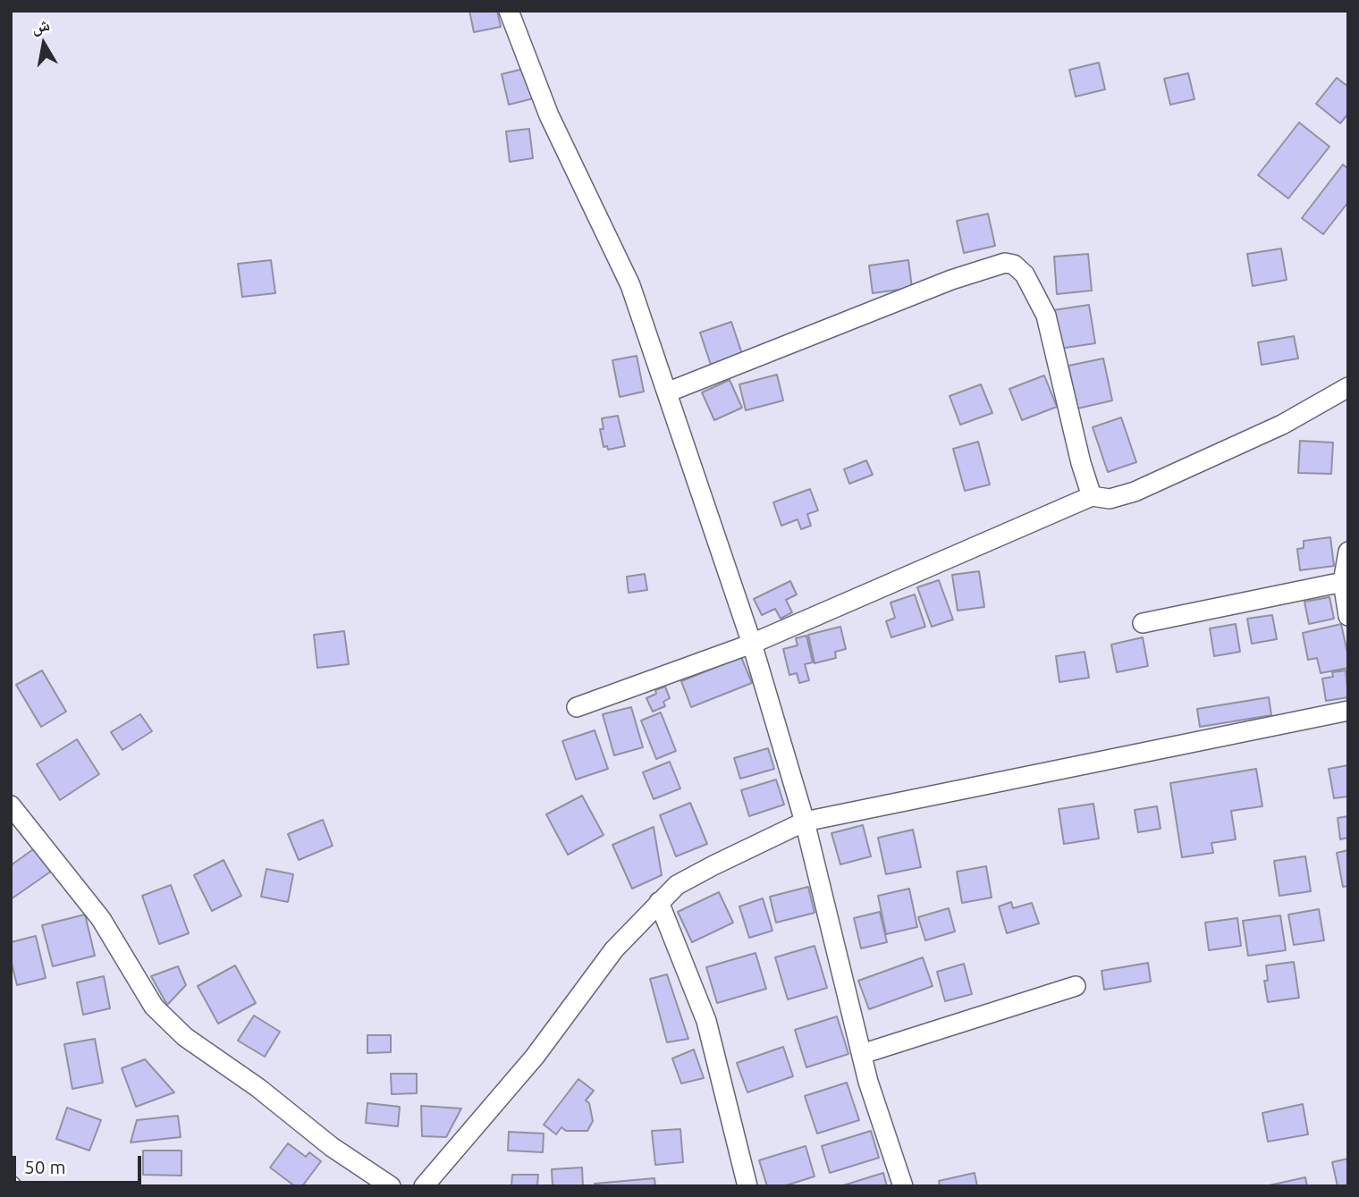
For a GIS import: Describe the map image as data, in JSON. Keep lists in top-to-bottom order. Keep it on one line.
{"scale_bar":"50 m","north":"top"}
